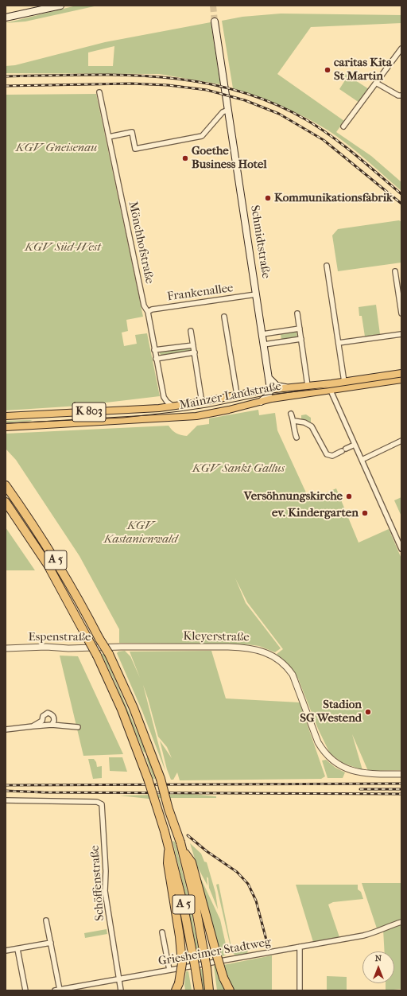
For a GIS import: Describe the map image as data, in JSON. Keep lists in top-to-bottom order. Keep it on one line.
{"streets":{"highway":["A 5"],"main road":["Schmidtstraße","Mainzer Landstraße","K 803"],"street":["Mönchhofstraße","Frankenallee","Espenstraße","Kleyerstraße","Schöffenstraße","Griesheimer Stadtweg"]},"crossings":[["Schmidtstraße","Frankenallee"],["Schmidtstraße","Mainzer Landstraße"],["Mönchhofstraße","Frankenallee"],["Espenstraße","Kleyerstraße"],["Schöffenstraße","Griesheimer Stadtweg"]],"parks":["KGV Gneisenau","KGV Süd-West","KGV Sankt Gallus","KGV Kastanienwald"],"places":["caritas Kita St Martin","Goethe Business Hotel","Kommunikationsfabrik","Versöhnungskirche","ev. Kindergarten","Stadion SG Westend"],"north":"top"}
